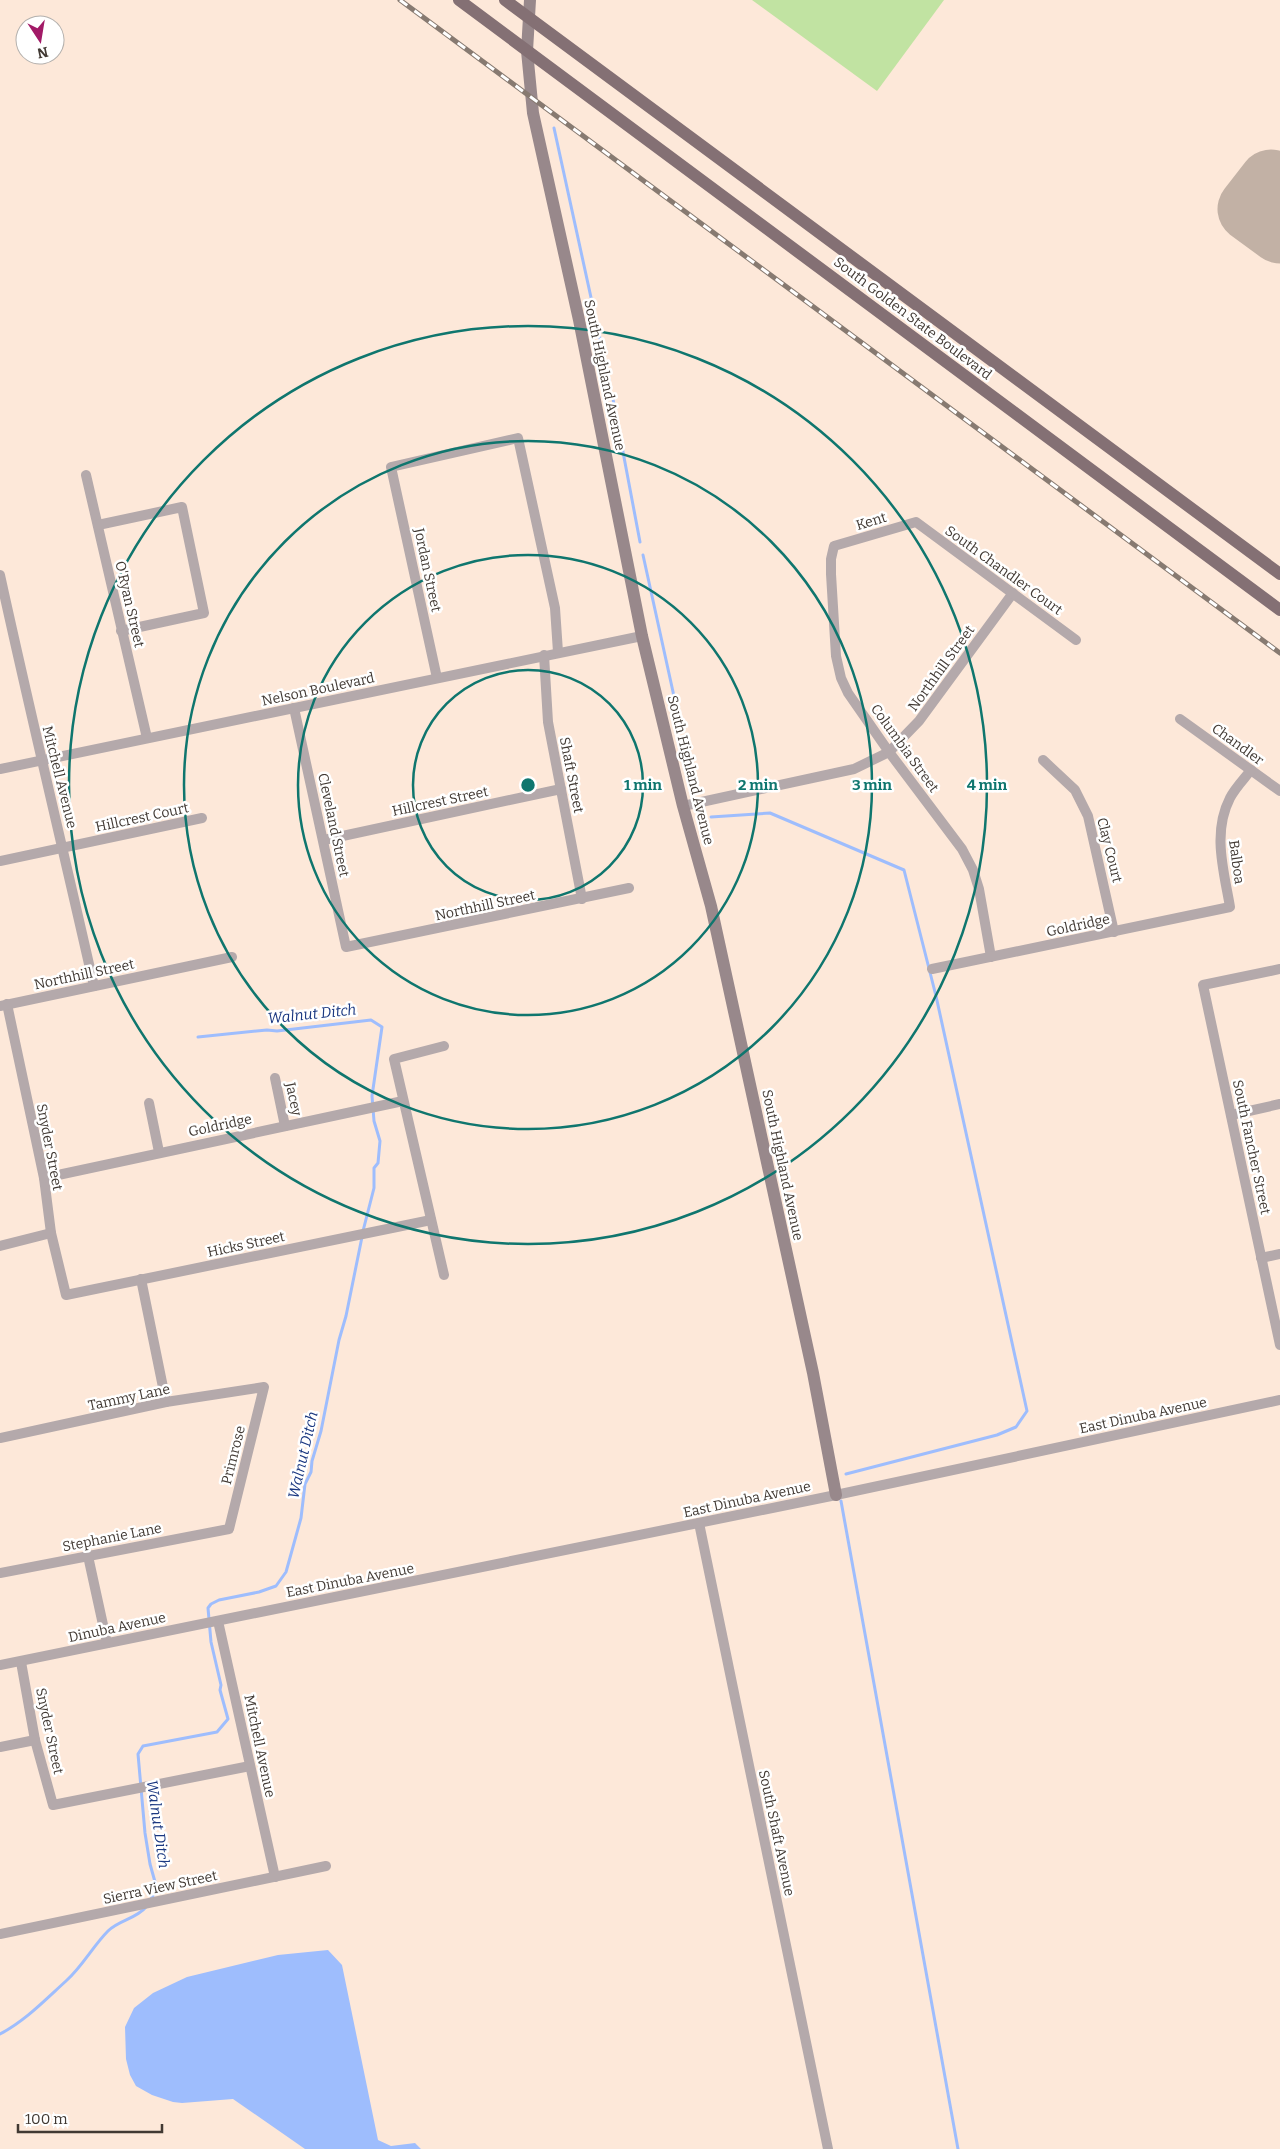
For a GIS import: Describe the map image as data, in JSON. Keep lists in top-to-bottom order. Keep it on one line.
{"streets":{"main road":["South Golden State Boulevard"],"street":["South Highland Avenue","Kent","Jordan Street","South Chandler Court","O'Ryan Street","Northhill Street","Nelson Boulevard","Chandler","Columbia Street","Shaft Street","Mitchell Avenue","Hillcrest Street","Hillcrest Court","Cleveland Street","Clay Court","Balboa","Goldridge","Jacey","Snyder Street","South Fancher Street","Hicks Street","Tammy Lane","East Dinuba Avenue","Primrose","Stephanie Lane","Dinuba Avenue","South Shaft Avenue","Sierra View Street"]},"crossings":[["South Golden State Boulevard","South Highland Avenue"],["South Highland Avenue","Northhill Street"],["South Highland Avenue","Nelson Boulevard"],["South Highland Avenue","East Dinuba Avenue"],["Kent","South Chandler Court"],["Kent","Columbia Street"],["Jordan Street","Nelson Boulevard"],["South Chandler Court","Northhill Street"],["O'Ryan Street","Nelson Boulevard"],["Northhill Street","Columbia Street"],["Northhill Street","Shaft Street"],["Northhill Street","Mitchell Avenue"],["Northhill Street","Cleveland Street"],["Northhill Street","Snyder Street"],["Nelson Boulevard","Shaft Street"],["Nelson Boulevard","Mitchell Avenue"],["Nelson Boulevard","Cleveland Street"],["Chandler","Balboa"],["Columbia Street","Goldridge"],["Shaft Street","Hillcrest Street"],["Mitchell Avenue","Hillcrest Court"],["Mitchell Avenue","Snyder Street"],["Mitchell Avenue","East Dinuba Avenue"],["Mitchell Avenue","Dinuba Avenue"],["Mitchell Avenue","Sierra View Street"],["Hillcrest Street","Cleveland Street"],["Clay Court","Goldridge"],["Balboa","Goldridge"],["Goldridge","Jacey"],["Goldridge","Snyder Street"],["Snyder Street","Hicks Street"],["Snyder Street","Dinuba Avenue"],["Tammy Lane","Primrose"],["East Dinuba Avenue","Dinuba Avenue"],["East Dinuba Avenue","South Shaft Avenue"],["Primrose","Stephanie Lane"]],"water":["Walnut Ditch"],"scale_bar":"100 m","north":"bottom","rings":["1 min","2 min","3 min","4 min"]}
